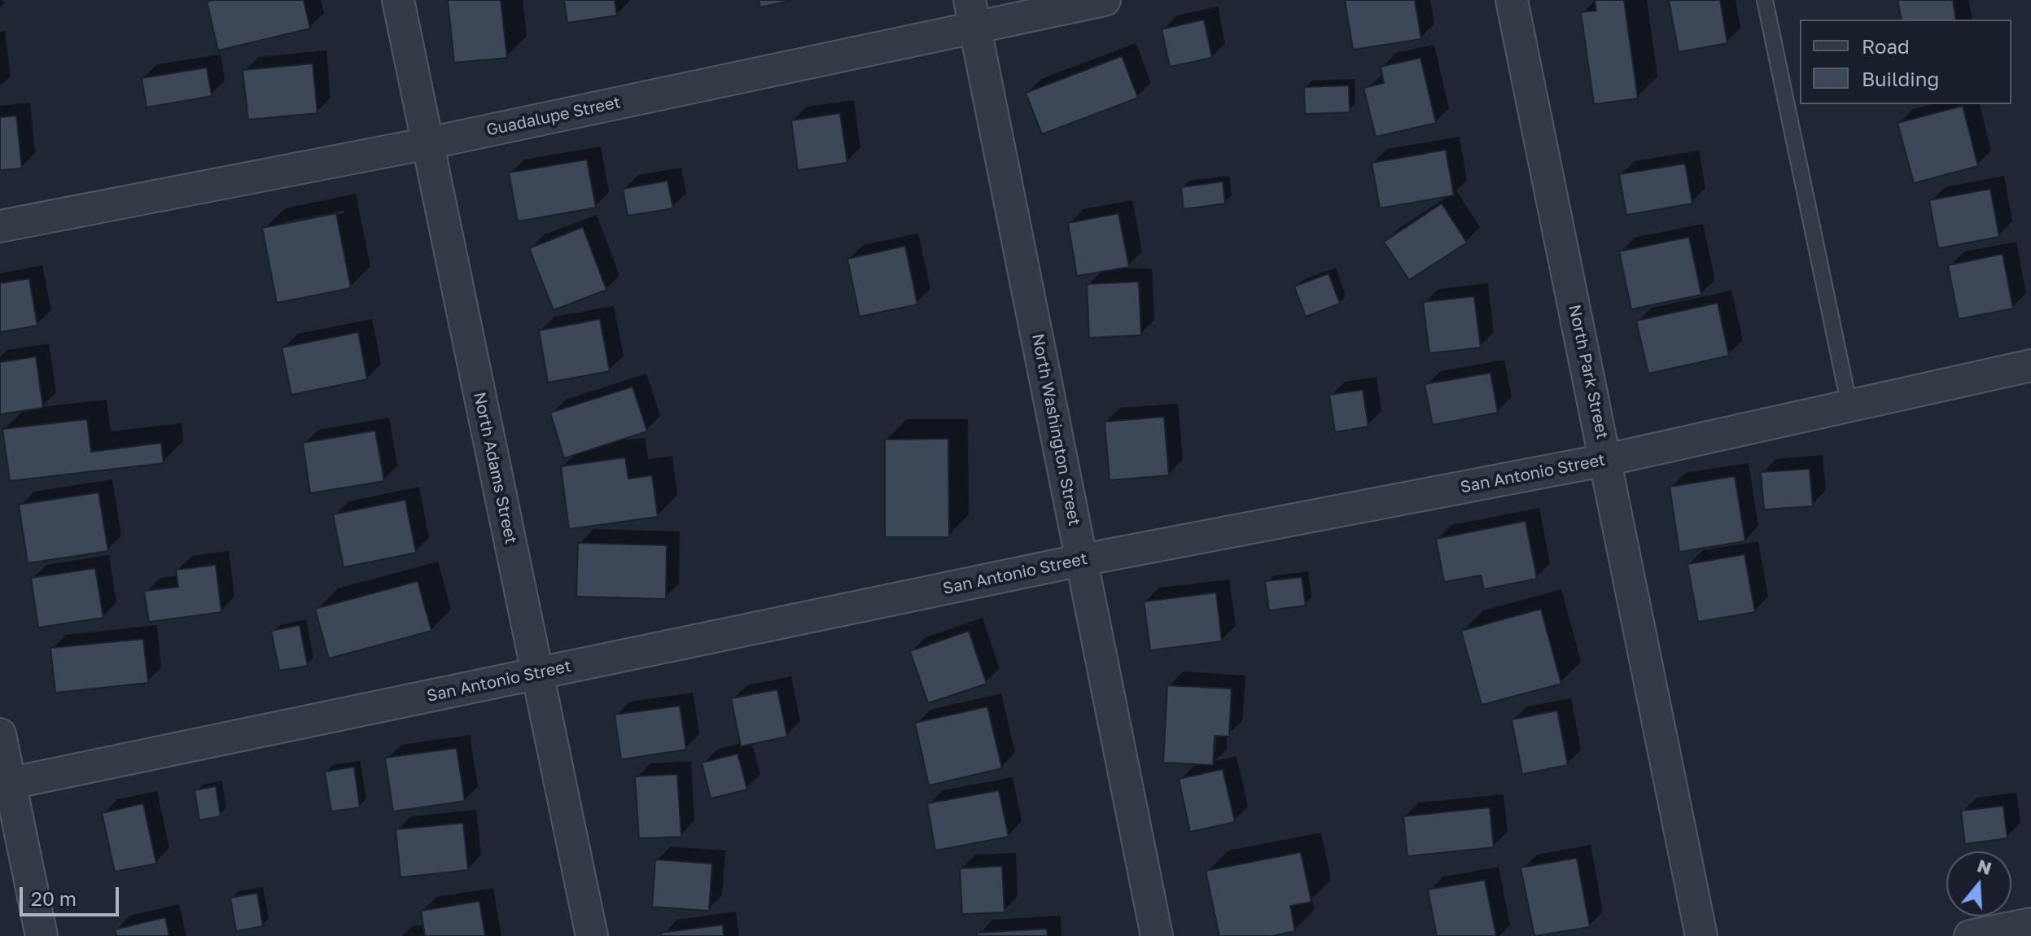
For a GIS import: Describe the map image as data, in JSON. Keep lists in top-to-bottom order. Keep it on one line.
{"streets":{"street":["Guadalupe Street","North Park Street","North Washington Street","North Adams Street","San Antonio Street"]},"crossings":[["Guadalupe Street","North Washington Street"],["Guadalupe Street","North Adams Street"],["North Park Street","San Antonio Street"],["North Washington Street","San Antonio Street"],["North Adams Street","San Antonio Street"]],"legend":["Road","Building"],"scale_bar":"20 m","north":"top"}
